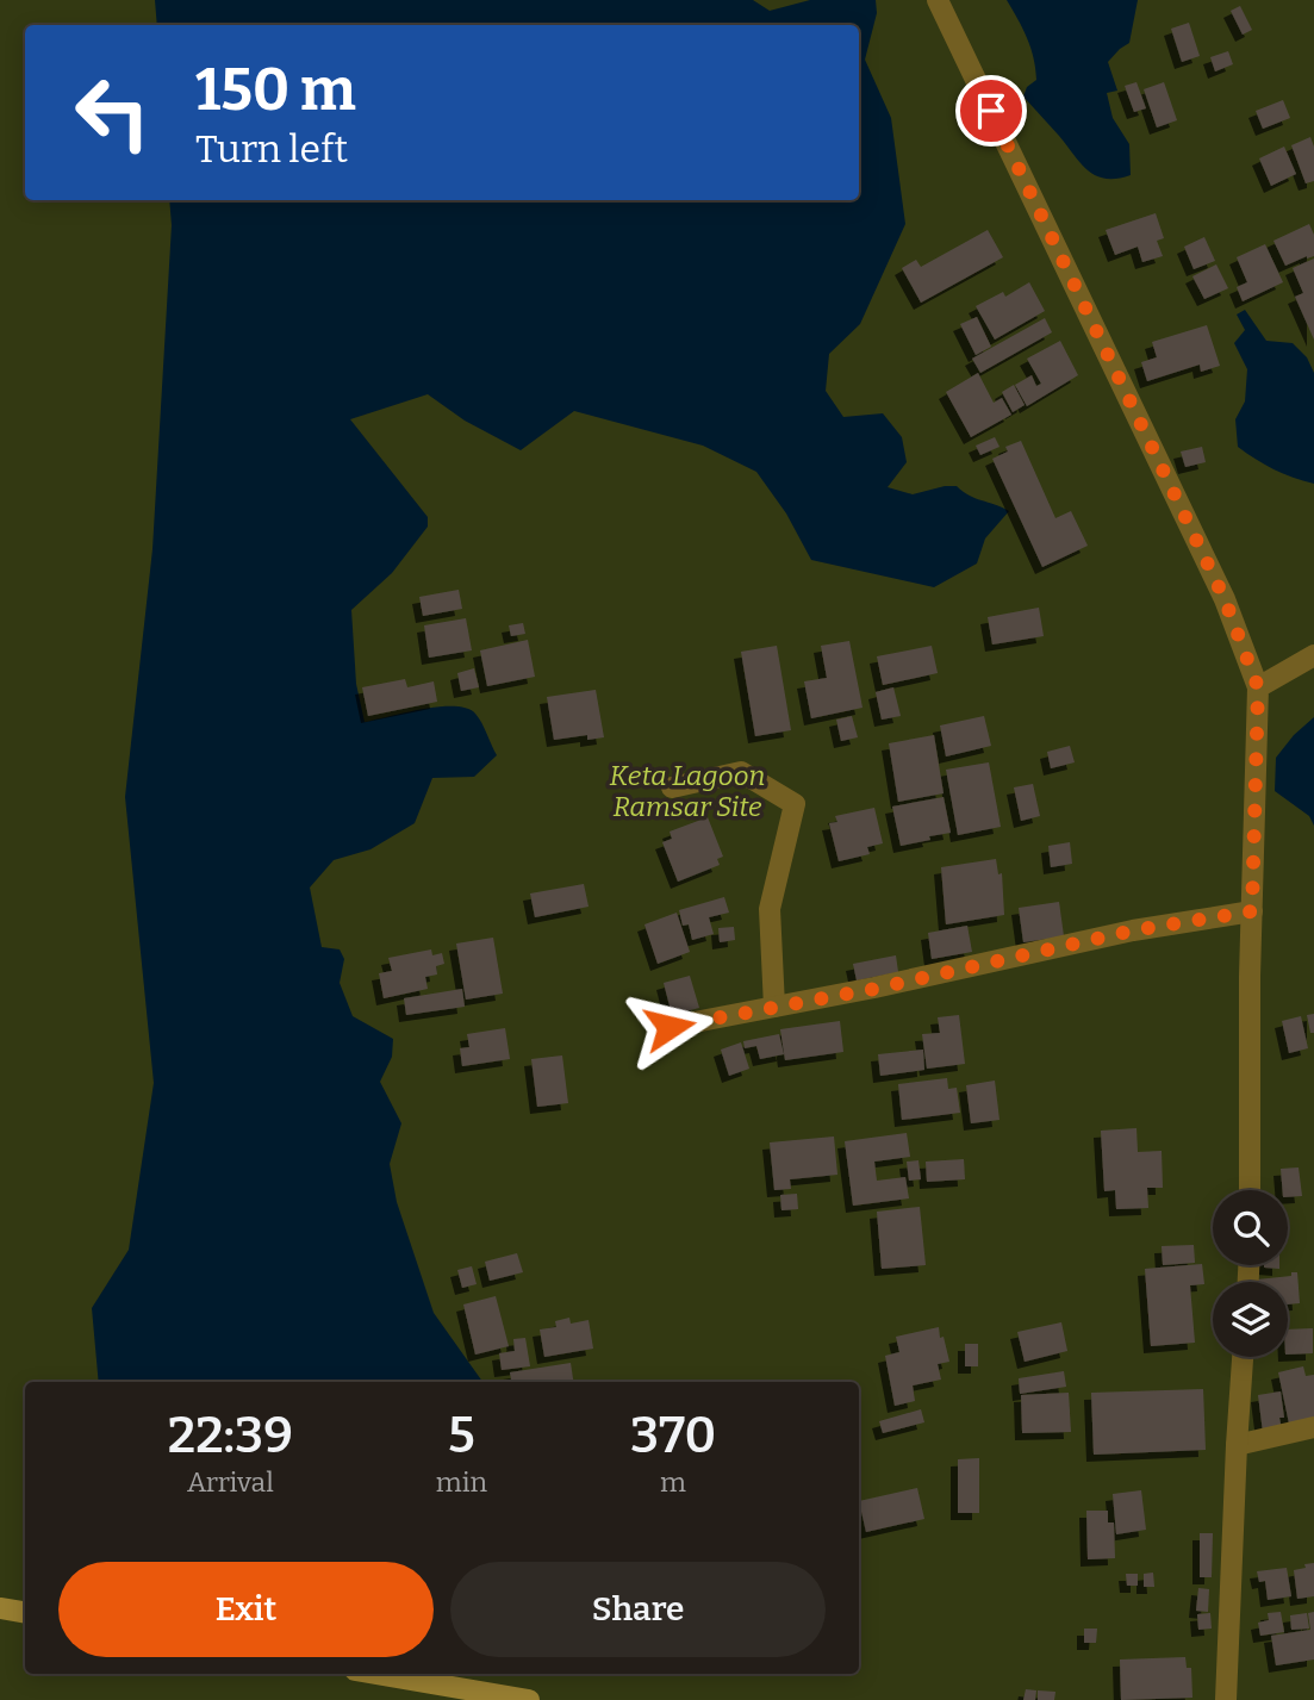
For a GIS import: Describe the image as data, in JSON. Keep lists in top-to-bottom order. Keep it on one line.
{"parks":["Keta Lagoon Ramsar Site"],"page":{"turn":["150 m","Turn left"],"eta":["22:39","Arrival","5","min","370","m"],"buttons":["Exit","Share"]}}
